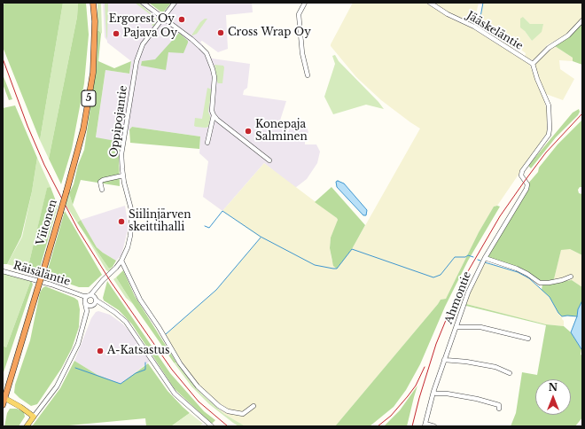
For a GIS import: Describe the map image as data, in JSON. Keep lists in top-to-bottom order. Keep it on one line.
{"streets":{"highway":["5","Viitonen"],"street":["Jääskeläntie","Oppipojantie","Räisäläntie","Ahmontie"]},"crossings":[["Jääskeläntie","Ahmontie"],["5","Viitonen"]],"places":["Ergorest Oy","Cross Wrap Oy","Pajava Oy","Konepaja Salminen","Siilinjärven skeittihalli","A-Katsastus"],"north":"top"}
